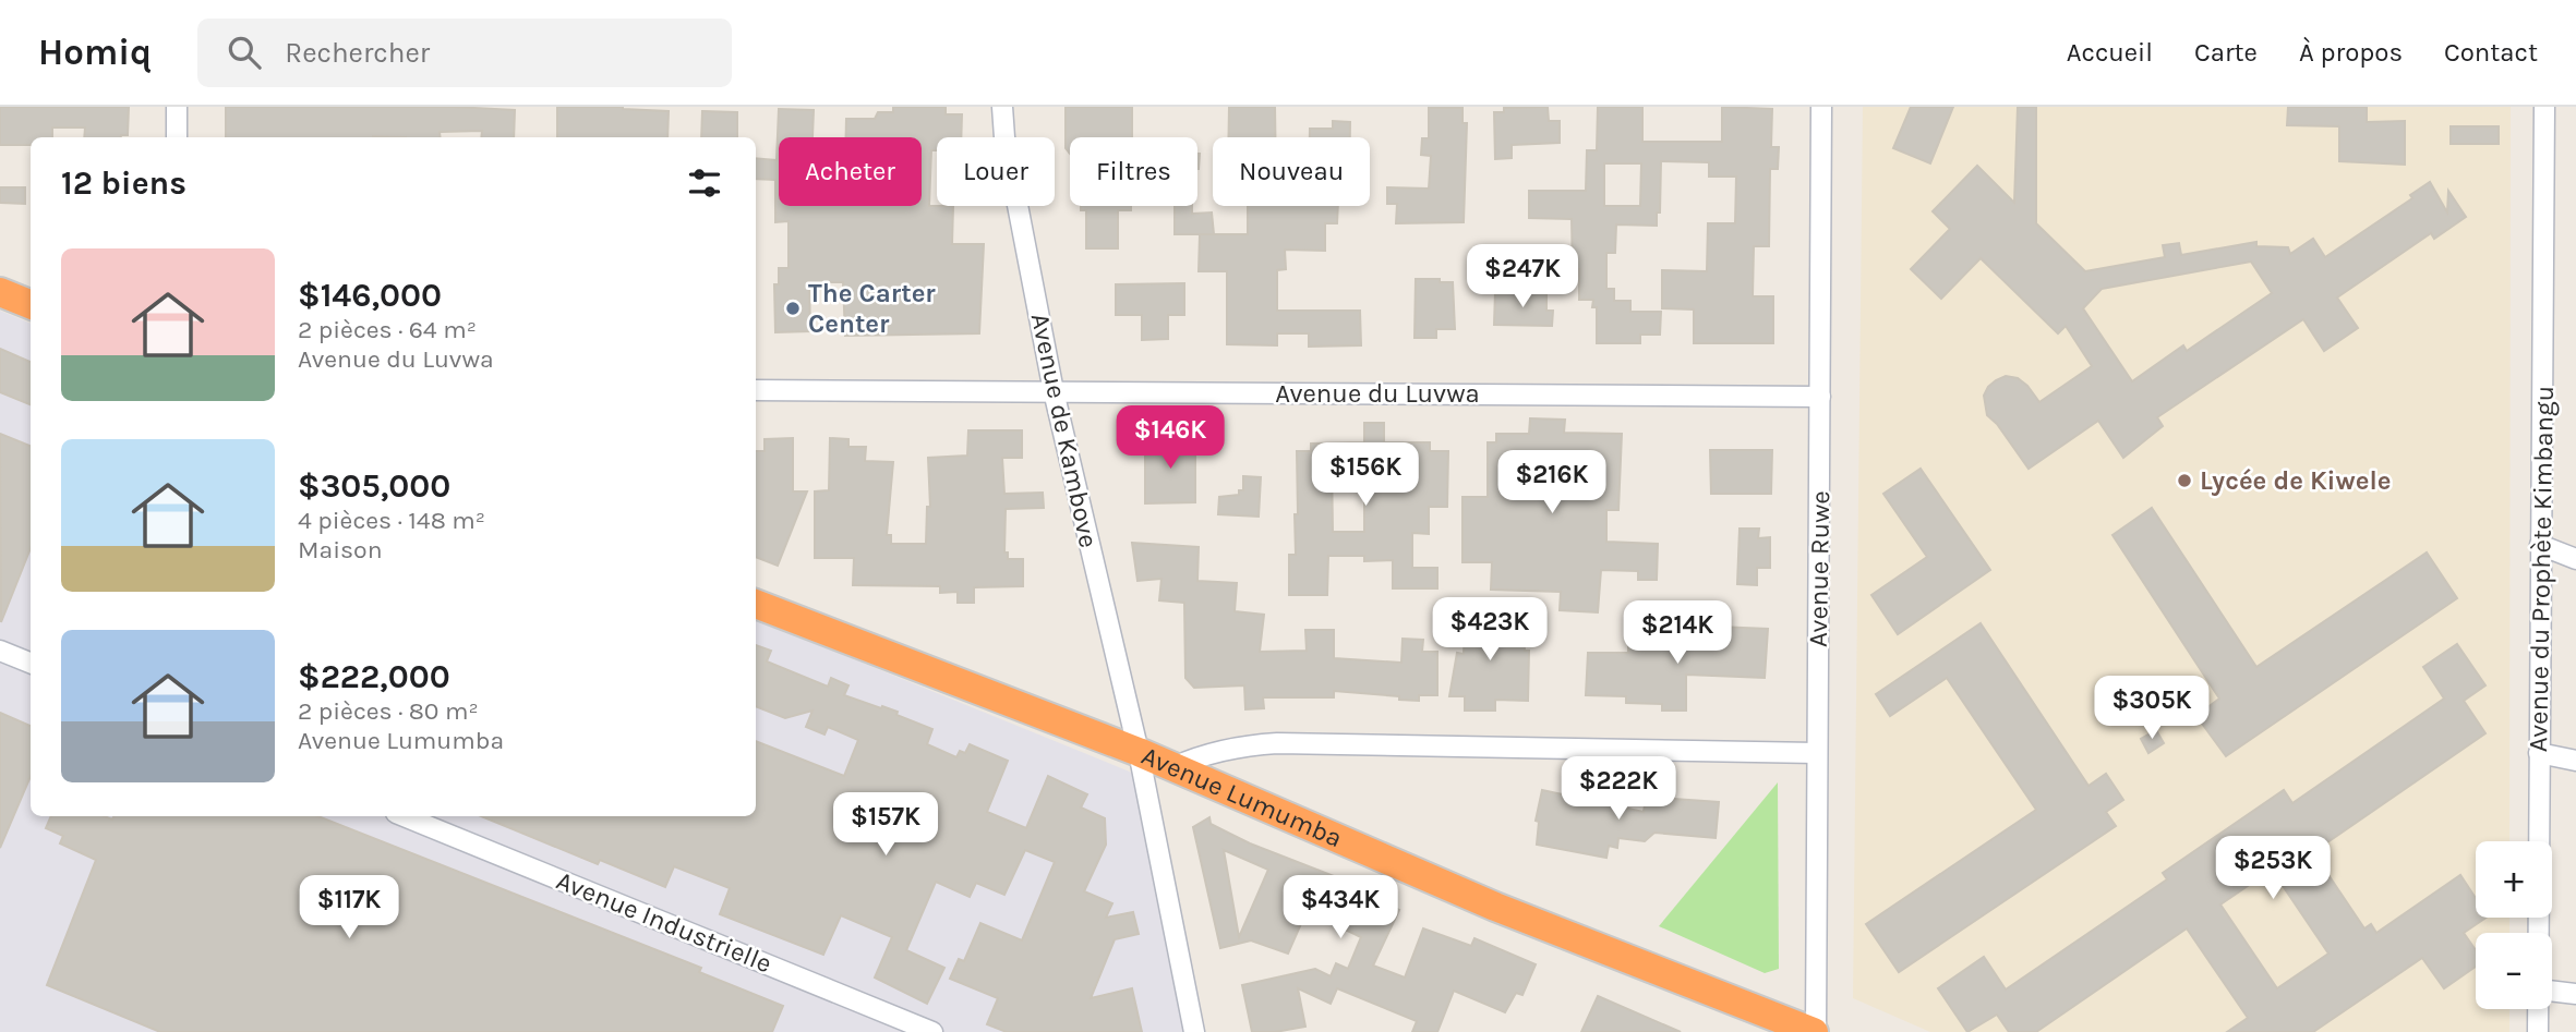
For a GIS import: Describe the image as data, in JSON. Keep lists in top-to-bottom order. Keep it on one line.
{"streets":{"highway":["Avenue Lumumba"],"street":["Avenue du Luvwa","Avenue de Kambove","Avenue Ruwe","Avenue du Prophète Kimbangu","Avenue Industrielle"]},"crossings":[["Avenue du Luvwa","Avenue de Kambove"],["Avenue du Luvwa","Avenue Ruwe"],["Avenue de Kambove","Avenue Lumumba"],["Avenue Ruwe","Avenue Lumumba"]],"places":["The Carter Center","Lycée de Kiwele"],"page":{"header":"Homiq","search":"Rechercher","nav":["Accueil","Carte","À propos","Contact"],"chip":["Acheter","Louer","Filtres","Nouveau"],"heading":"12 biens","list":[{"name":"$146,000","note":"2 pièces · 64 m² · Avenue du Luvwa"},{"name":"$305,000","note":"4 pièces · 148 m² · Maison"},{"name":"$222,000","note":"2 pièces · 80 m² · Avenue Lumumba"}],"price":["$247K","$146K","$156K","$216K","$423K","$214K","$305K","$222K","$157K","$253K","$117K","$434K"],"map_buttons":["+","−"]}}
